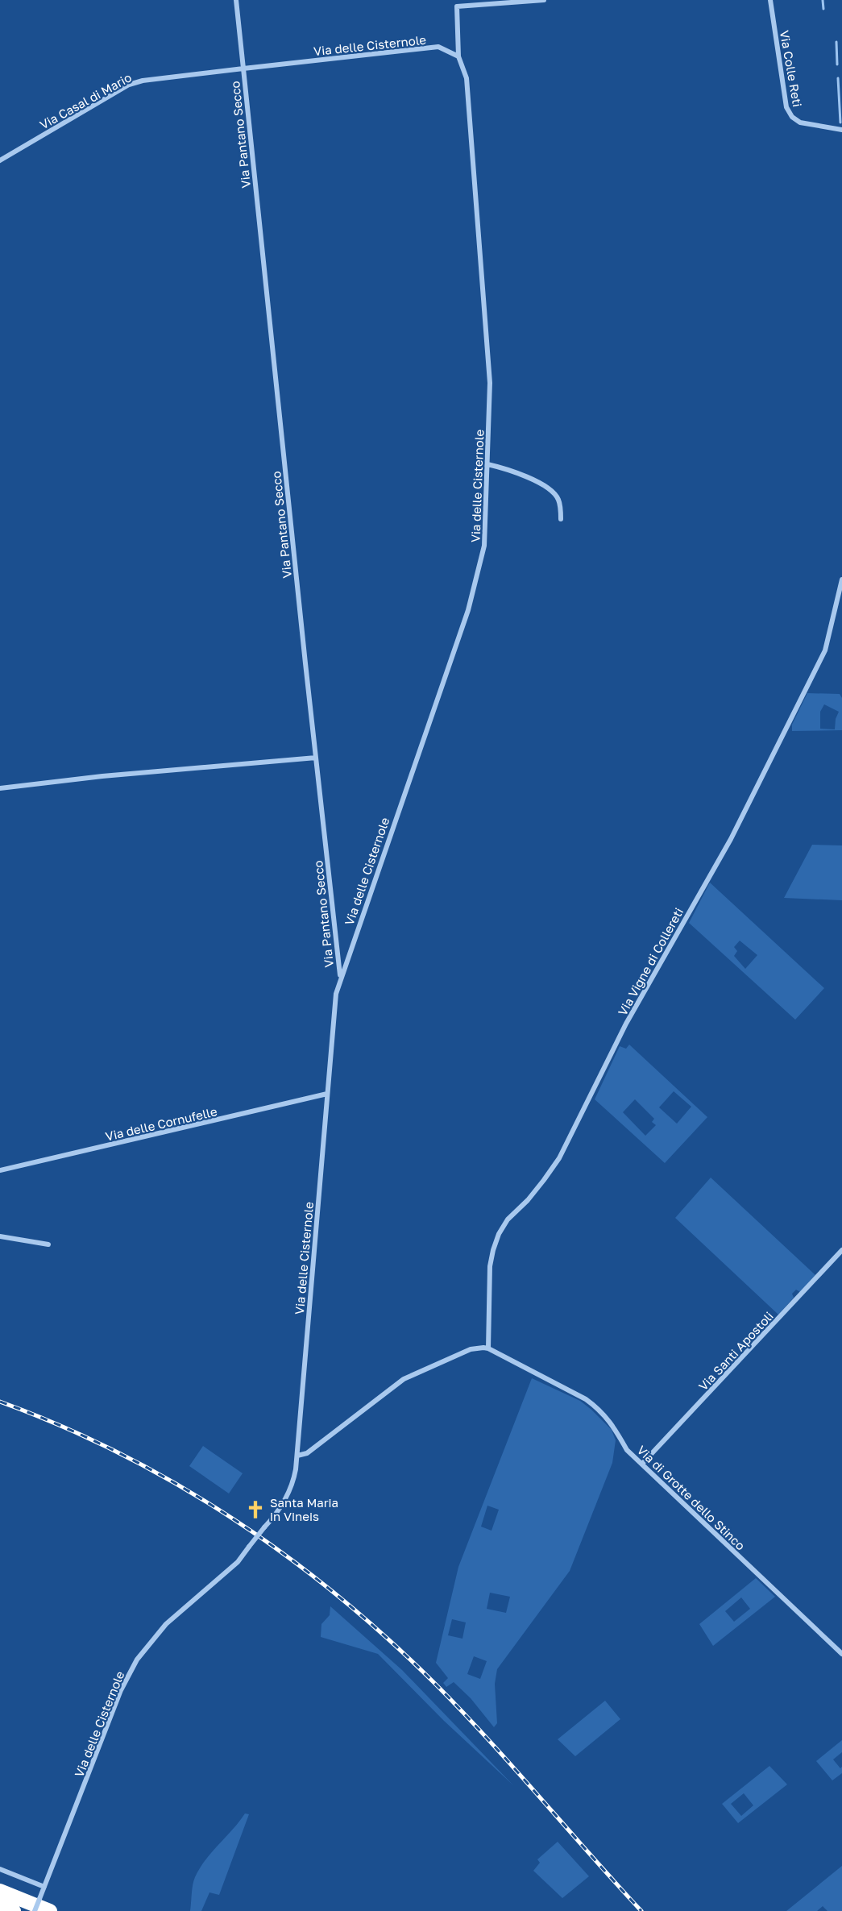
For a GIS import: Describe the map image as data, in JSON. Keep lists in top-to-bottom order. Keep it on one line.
{"streets":{"street":["Via delle Cisternole","Via Colle Reti","Via Casal di Mario","Via Pantano Secco","Via Vigne di Collereti","Via delle Cornufelle","Via Santi Apostoli","Via di Grotte dello Stinco"]},"crossings":[["Via delle Cisternole","Via Casal di Mario"],["Via delle Cisternole","Via Pantano Secco"],["Via delle Cisternole","Via delle Cornufelle"],["Via Casal di Mario","Via Pantano Secco"],["Via Vigne di Collereti","Via di Grotte dello Stinco"],["Via Santi Apostoli","Via di Grotte dello Stinco"]],"places":{"church":["Santa Maria in Vineis"]}}
